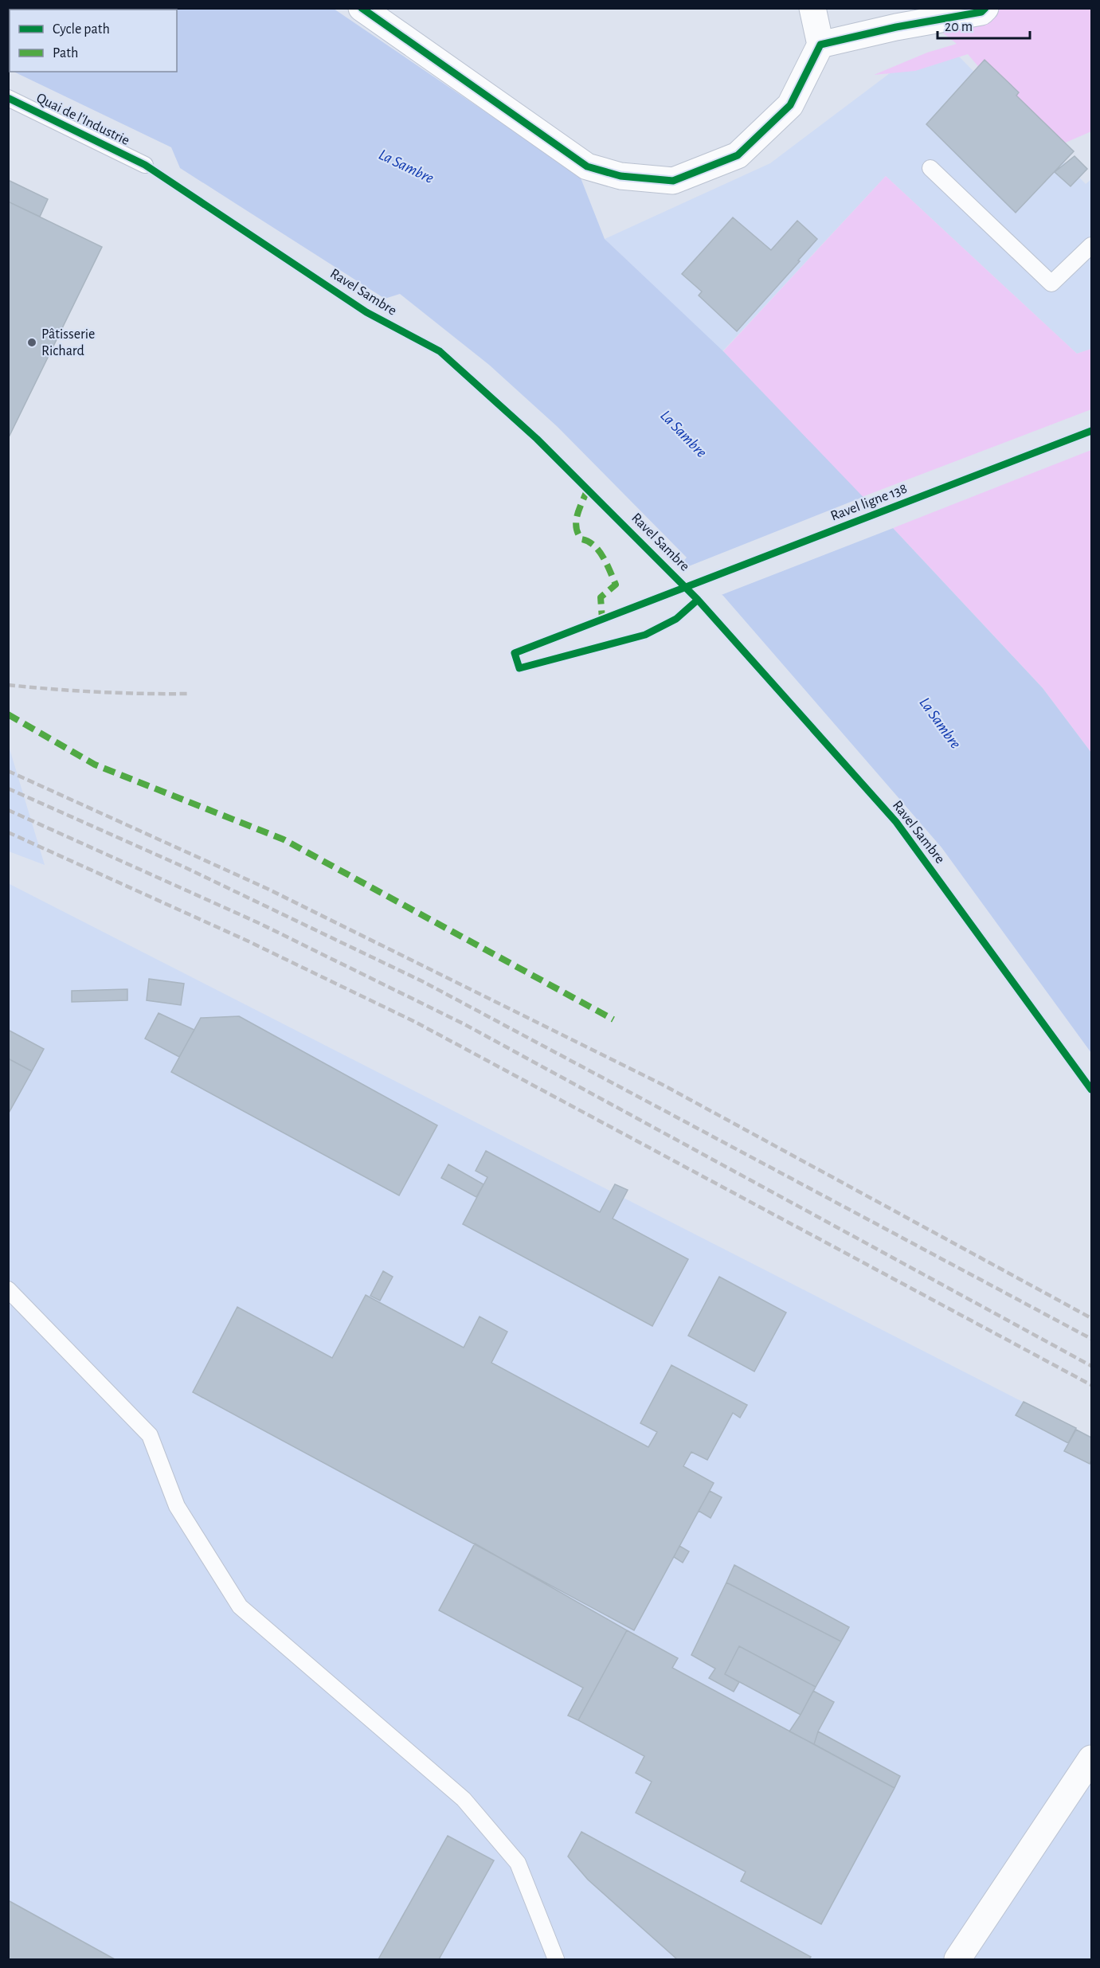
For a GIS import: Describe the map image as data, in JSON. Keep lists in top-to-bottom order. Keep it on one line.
{"streets":{"lane":["Quai de l'Industrie"],"cycle path":["Ravel Sambre","Ravel ligne 138"]},"water":["La Sambre"],"places":["Pâtisserie Richard"],"legend":["Cycle path","Path"],"scale_bar":"20 m"}
